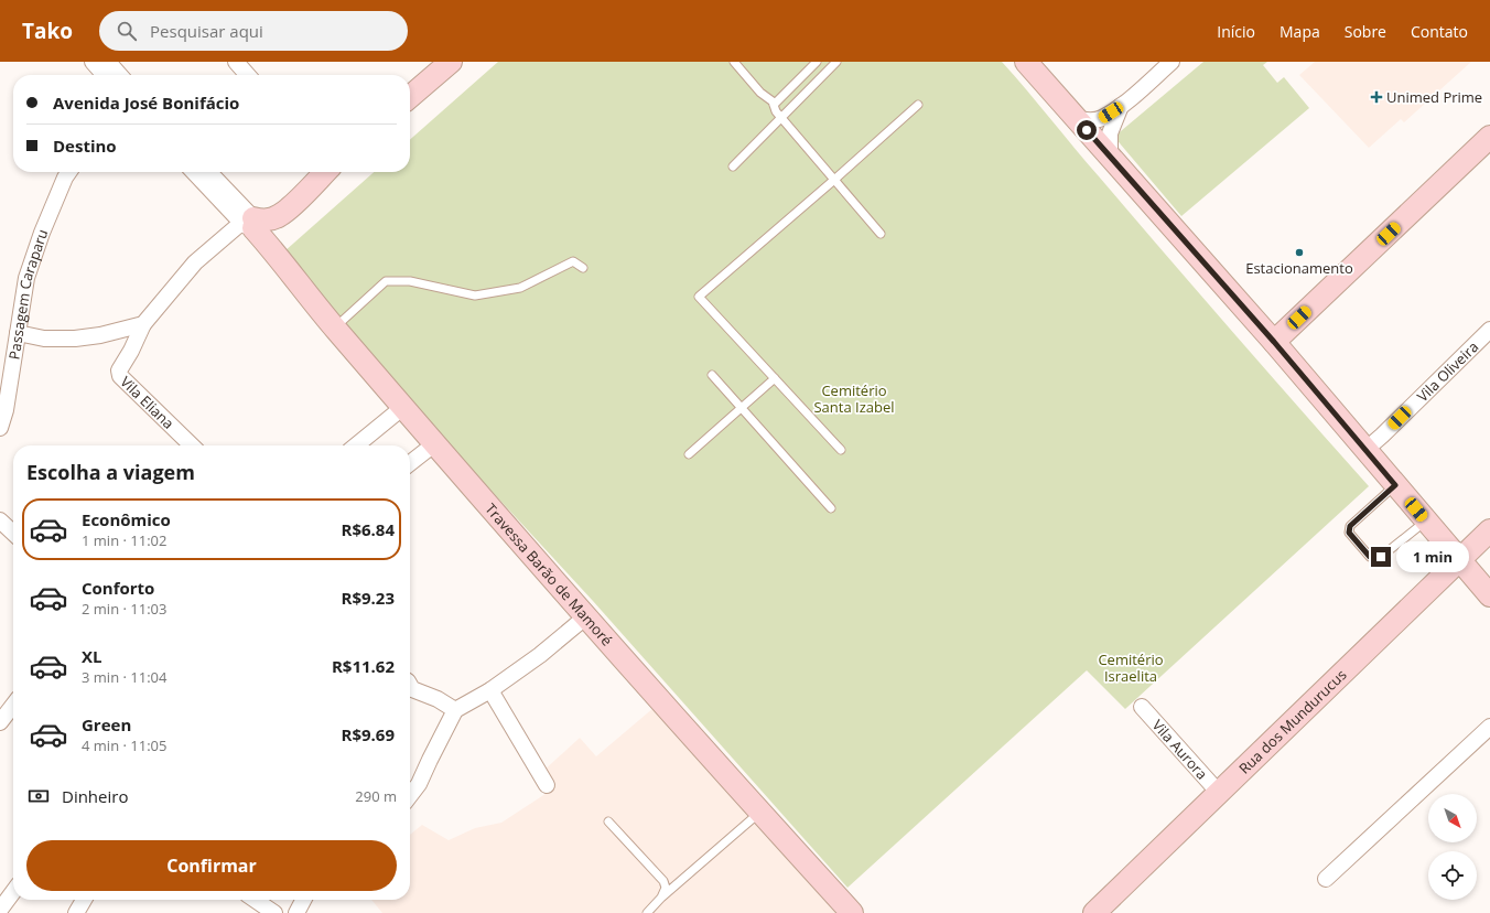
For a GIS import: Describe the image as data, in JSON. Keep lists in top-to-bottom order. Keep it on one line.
{"streets":{"street":["Passagem Caraparu","Vila Oliveira","Vila Eliana","Travessa Barão de Mamoré","Rua dos Mundurucus","Vila Aurora"]},"crossings":[["Rua dos Mundurucus","Vila Aurora"]],"parks":["Cemitério Santa Izabel","Cemitério Israelita"],"places":{"health":["Unimed Prime"],"other":["Estacionamento"]},"north":"bottom right","page":{"header":"Tako","search":"Pesquisar aqui","nav":["Início","Mapa","Sobre","Contato"],"banner":["Avenida José Bonifácio","Destino"],"heading":"Escolha a viagem","list":[{"name":"Econômico","note":"1 min · 11:02","value":"R$6.84"},{"name":"Conforto","note":"2 min · 11:03","value":"R$9.23"},{"name":"XL","note":"3 min · 11:04","value":"R$11.62"},{"name":"Green","note":"4 min · 11:05","value":"R$9.69"}],"bubble":"1 min","pay":["Dinheiro","290 m"],"buttons":"Confirmar"}}
